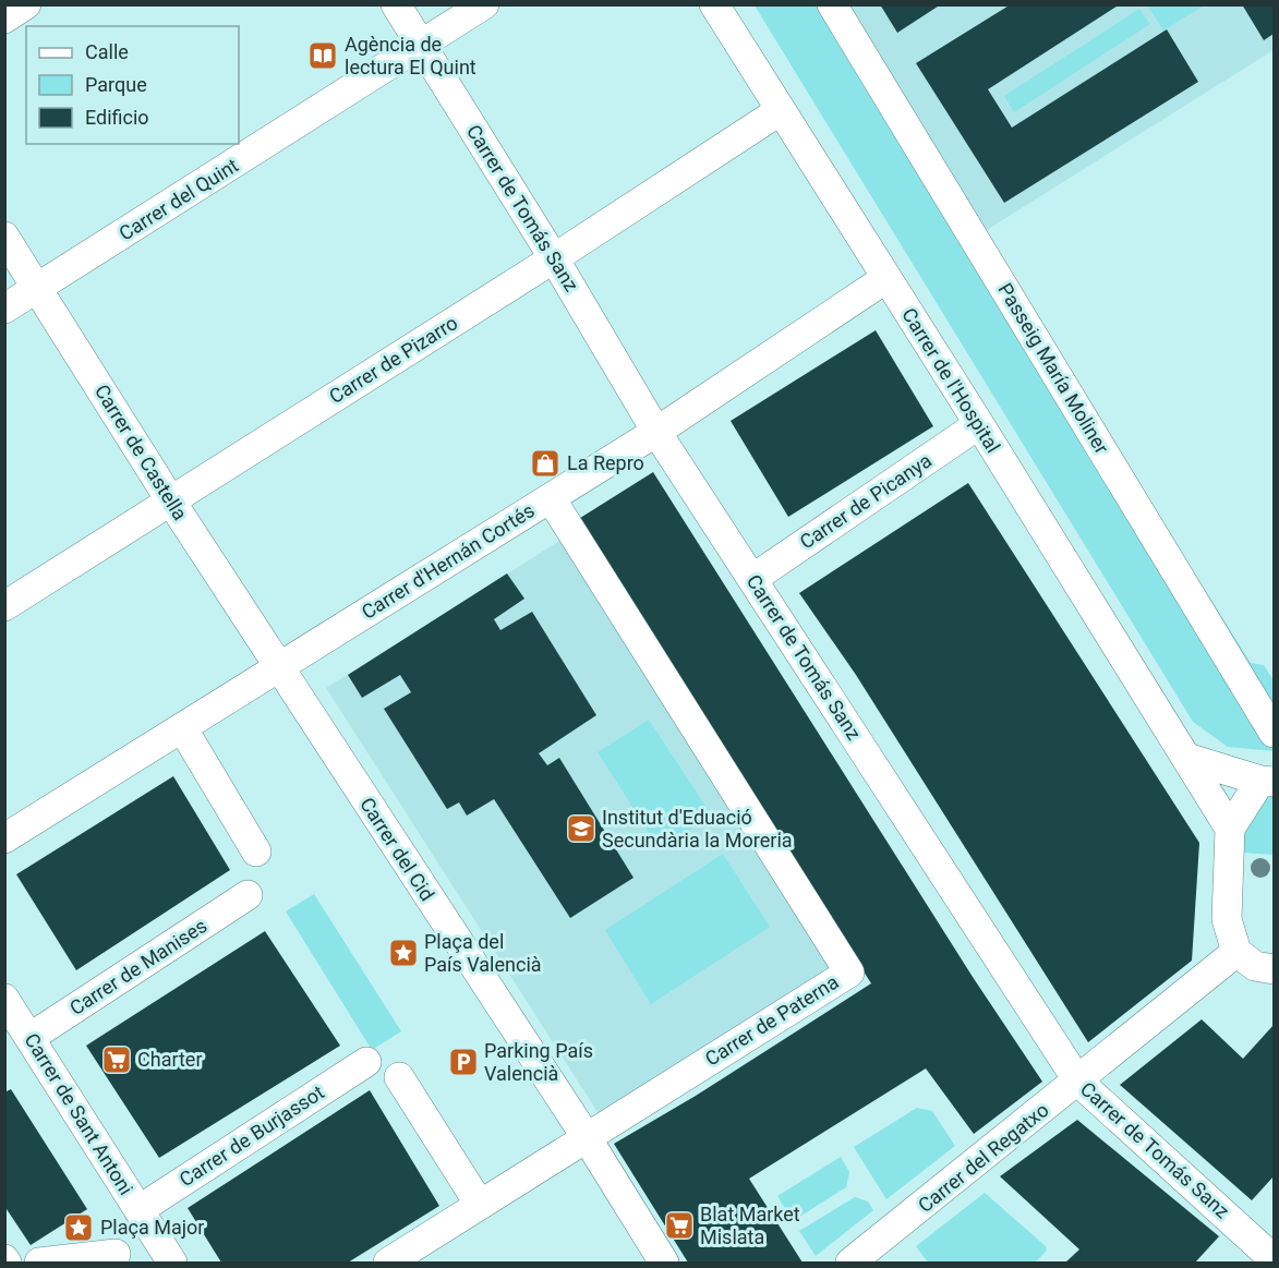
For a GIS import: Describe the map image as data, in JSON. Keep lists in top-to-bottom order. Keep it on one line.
{"streets":{"street":["Carrer del Quint","Carrer de Tomás Sanz","Carrer de Pizarro","Passeig María Moliner","Carrer de l'Hospital","Carrer de Castella","Carrer de Picanya","Carrer d'Hernán Cortés","Carrer del Cid","Carrer de Manises","Carrer de Paterna","Carrer de Sant Antoni","Carrer de Burjassot","Carrer del Regatxo"]},"crossings":[["Carrer del Quint","Carrer de Tomás Sanz"],["Carrer del Quint","Carrer de Castella"],["Carrer de Tomás Sanz","Carrer de Pizarro"],["Carrer de Tomás Sanz","Carrer de Picanya"],["Carrer de Tomás Sanz","Carrer d'Hernán Cortés"],["Carrer de Tomás Sanz","Carrer del Regatxo"],["Carrer de Pizarro","Carrer de l'Hospital"],["Carrer de Pizarro","Carrer de Castella"],["Carrer de l'Hospital","Carrer de Picanya"],["Carrer de l'Hospital","Carrer d'Hernán Cortés"],["Carrer de Castella","Carrer d'Hernán Cortés"],["Carrer de Castella","Carrer del Cid"],["Carrer d'Hernán Cortés","Carrer del Cid"],["Carrer d'Hernán Cortés","Carrer de Paterna"],["Carrer del Cid","Carrer de Paterna"],["Carrer de Manises","Carrer de Sant Antoni"],["Carrer de Sant Antoni","Carrer de Burjassot"]],"places":{"library":["Agència de lectura El Quint"],"shop":["La Repro"],"school or university":["Institut d'Eduació Secundària la Moreria"],"place":["Plaça del País Valencià","Plaça Major"],"supermarket":["Charter","Blat Market Mislata"],"parking":["Parking País Valencià"]},"legend":["Calle","Parque","Edificio"]}
